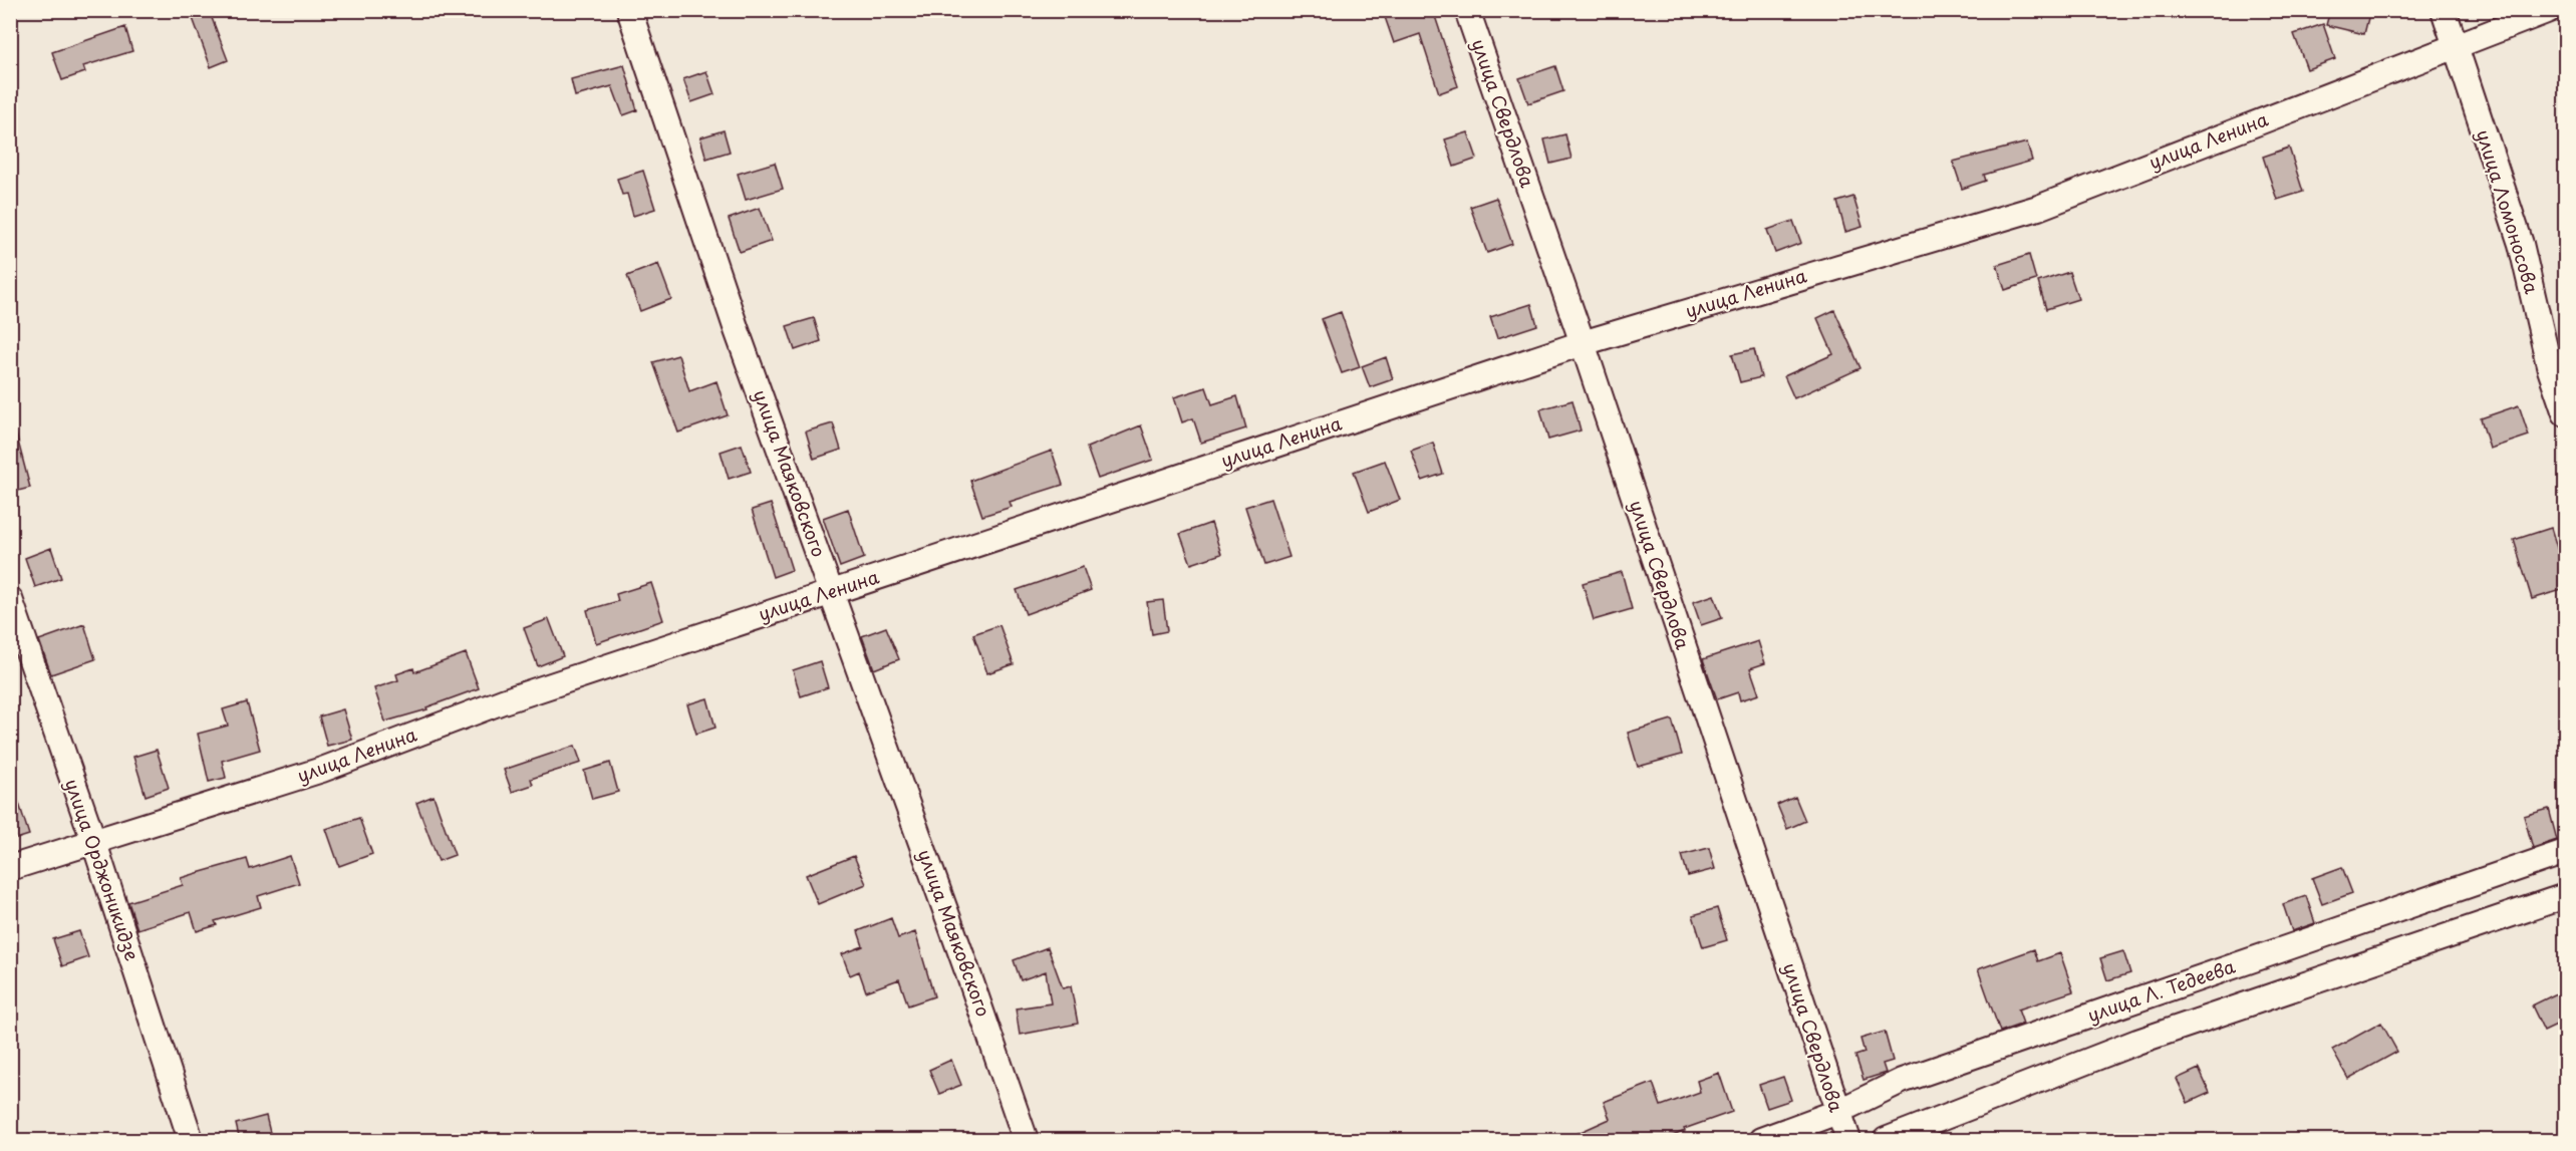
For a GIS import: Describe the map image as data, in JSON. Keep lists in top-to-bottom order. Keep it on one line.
{"streets":{"street":["улица Свердлова","улица Ленина","улица Ломоносова","улица Маяковского","улица Орджоникидзе","улица Л. Тедеева"]},"crossings":[["улица Свердлова","улица Ленина"],["улица Свердлова","улица Л. Тедеева"],["улица Ленина","улица Ломоносова"],["улица Ленина","улица Маяковского"],["улица Ленина","улица Орджоникидзе"]]}
